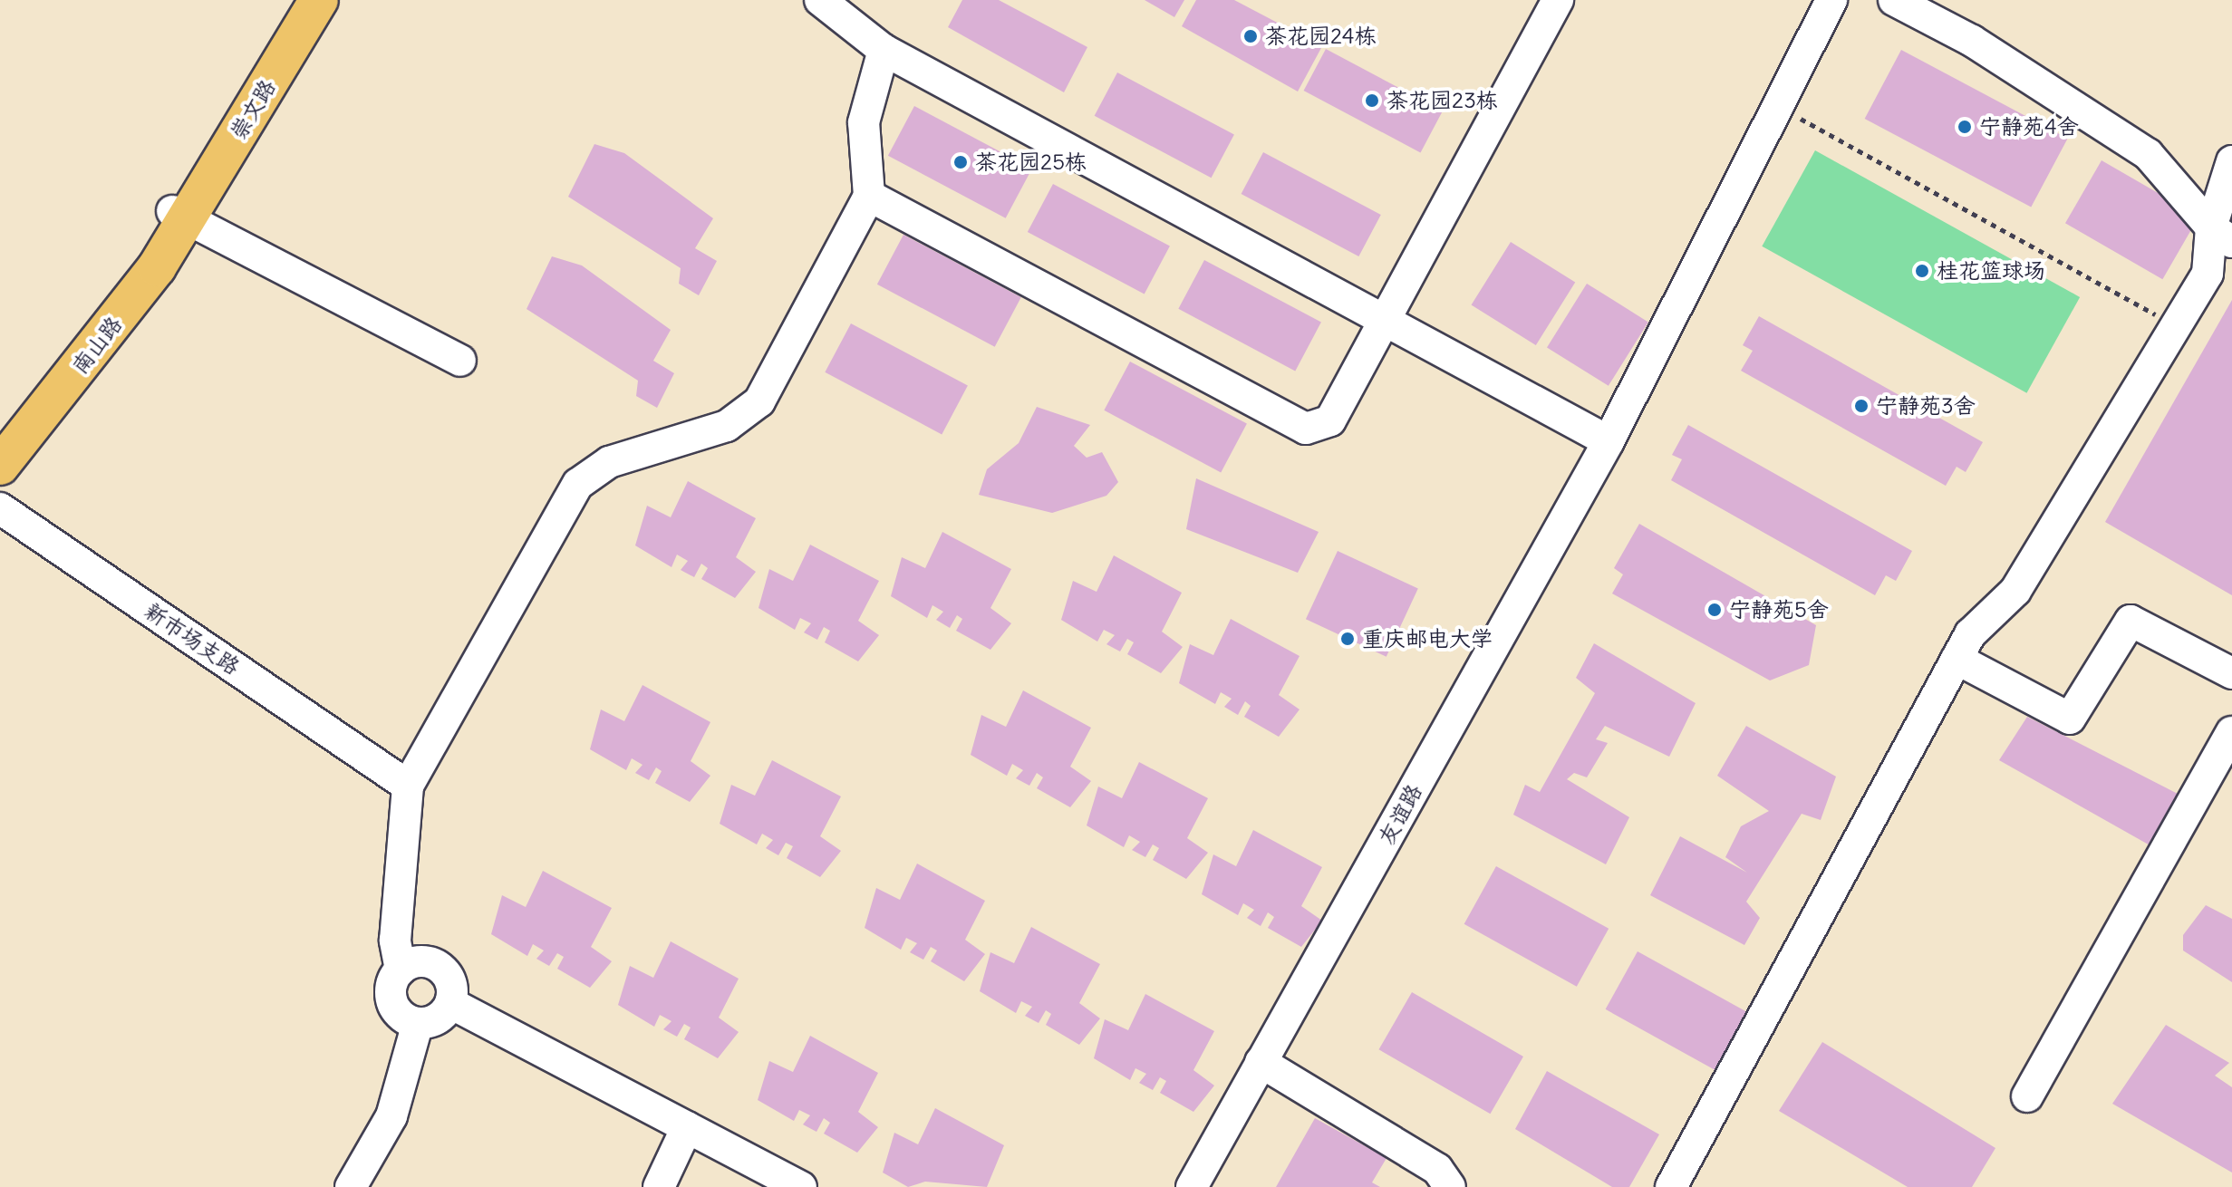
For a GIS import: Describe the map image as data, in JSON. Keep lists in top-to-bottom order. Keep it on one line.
{"streets":{"main road":["崇文路","南山路"],"street":["新市场支路","友谊路"]},"crossings":[["崇文路","南山路"]],"places":["茶花园24栋","茶花园23栋","宁静苑4舍","茶花园25栋","桂花篮球场","宁静苑3舍","宁静苑5舍","重庆邮电大学"]}
